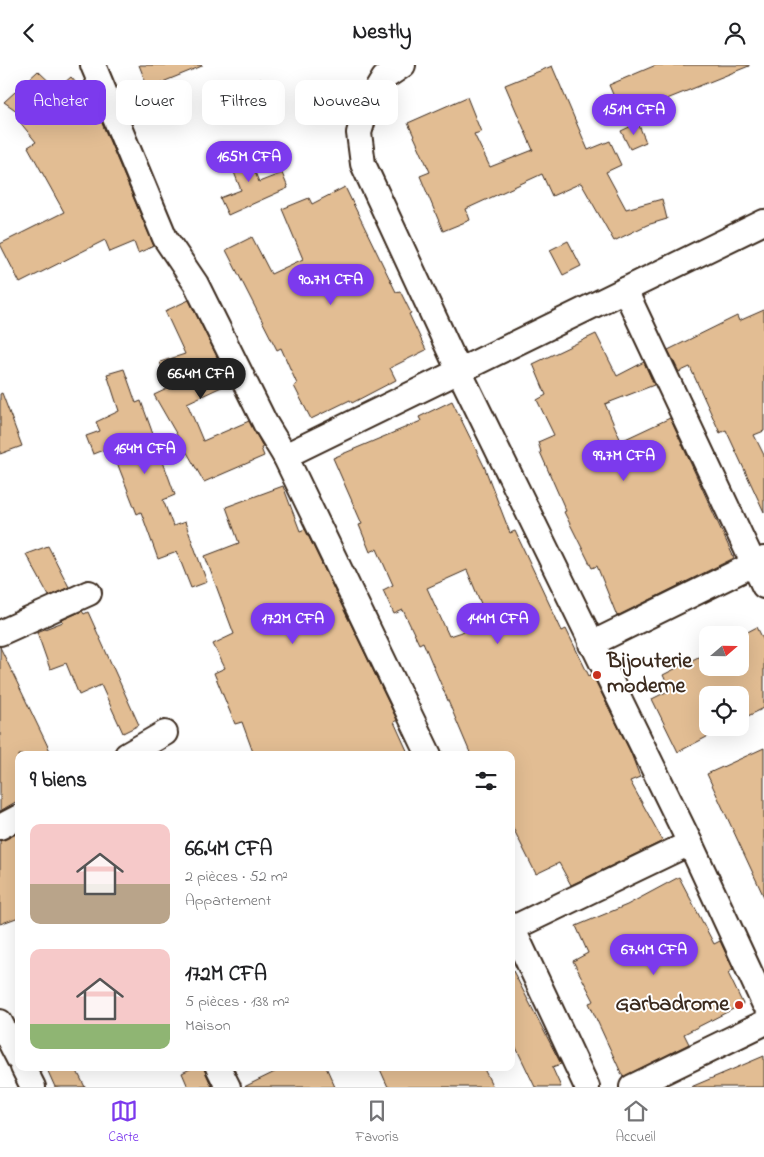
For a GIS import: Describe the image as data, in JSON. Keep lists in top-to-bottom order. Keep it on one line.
{"places":["Bijouterie moderne","Garbadrome"],"north":"right","page":{"header":"Nestly","chip":["Acheter","Louer","Filtres","Nouveau"],"price":["151M CFA","165M CFA","90.7M CFA","66.4M CFA","164M CFA","99.7M CFA","172M CFA","144M CFA","67.4M CFA"],"heading":"9 biens","list":[{"name":"66.4M CFA","note":"2 pièces · 52 m² · Appartement"},{"name":"172M CFA","note":"5 pièces · 138 m² · Maison"}],"tabs":["Carte","Favoris","Accueil"]}}
